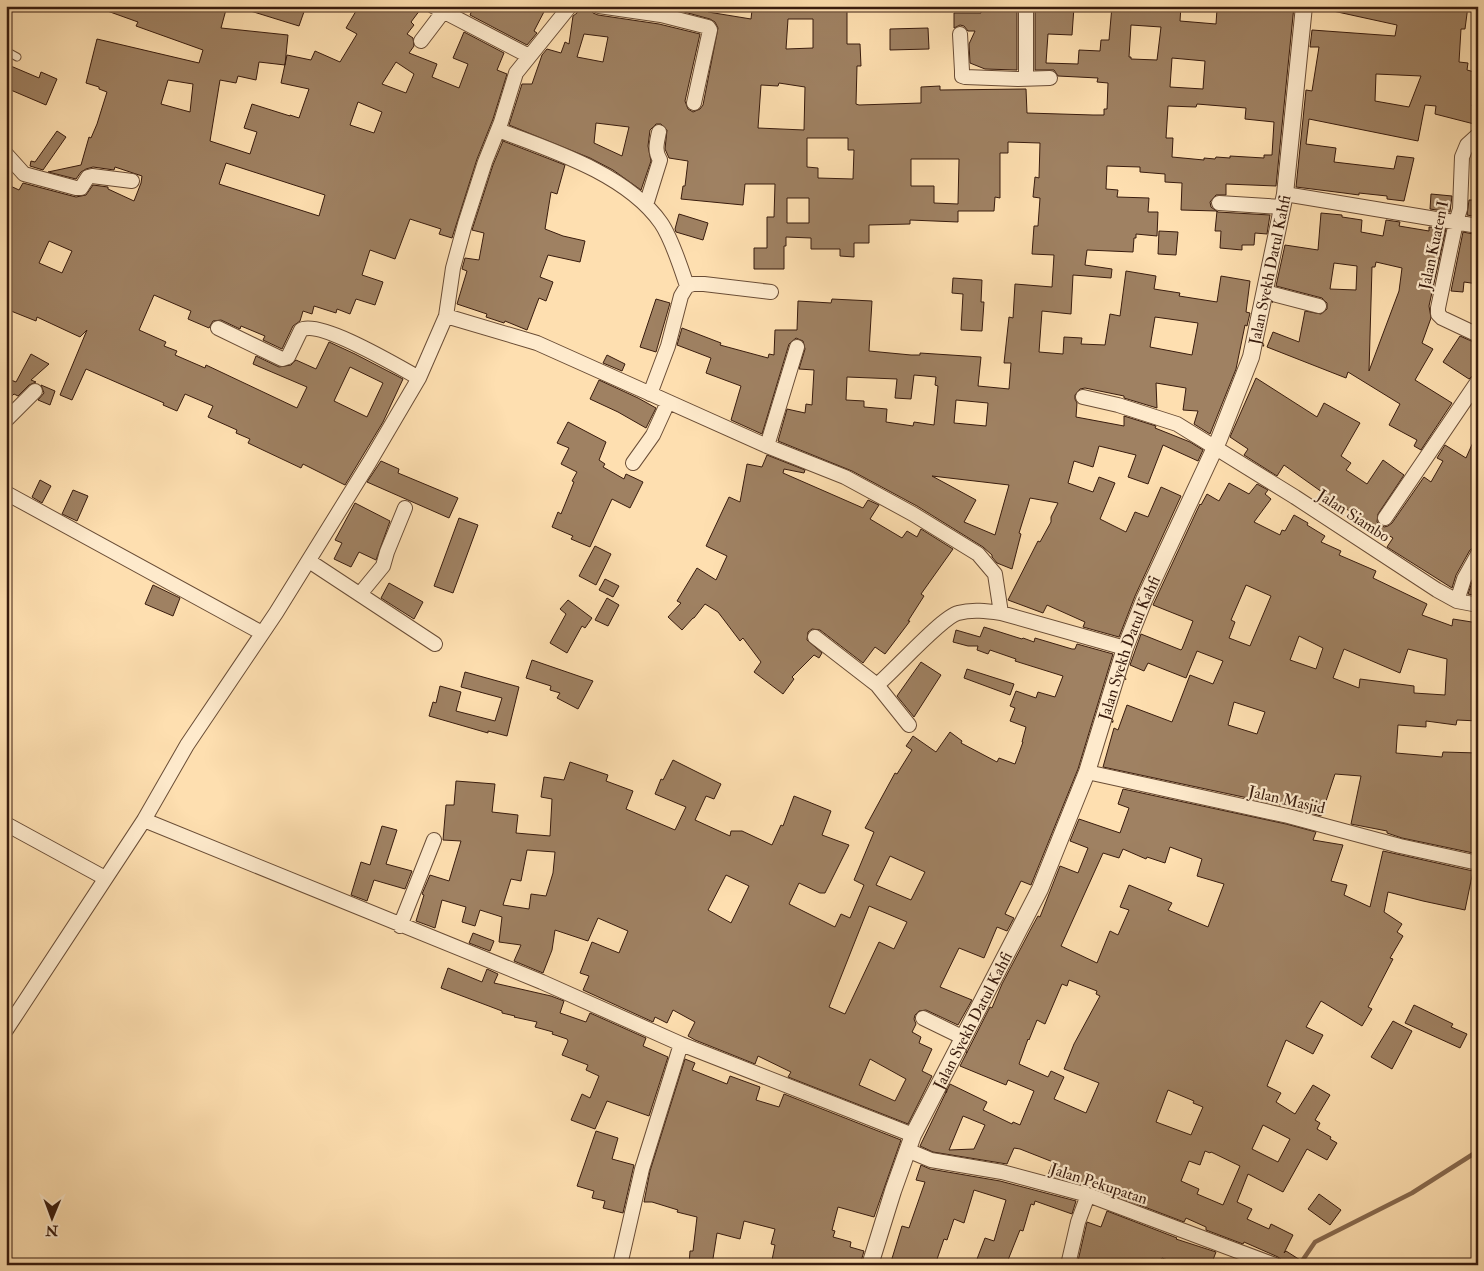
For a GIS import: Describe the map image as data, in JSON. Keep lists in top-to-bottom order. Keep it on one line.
{"streets":{"street":["Jalan Kuaten I","Jalan Syekh Datul Kahfi","Jalan Siambo","Jalan Masjid","Jalan Pekupatan"]},"crossings":[["Jalan Syekh Datul Kahfi","Jalan Siambo"],["Jalan Syekh Datul Kahfi","Jalan Masjid"],["Jalan Syekh Datul Kahfi","Jalan Pekupatan"]],"north":"bottom"}
